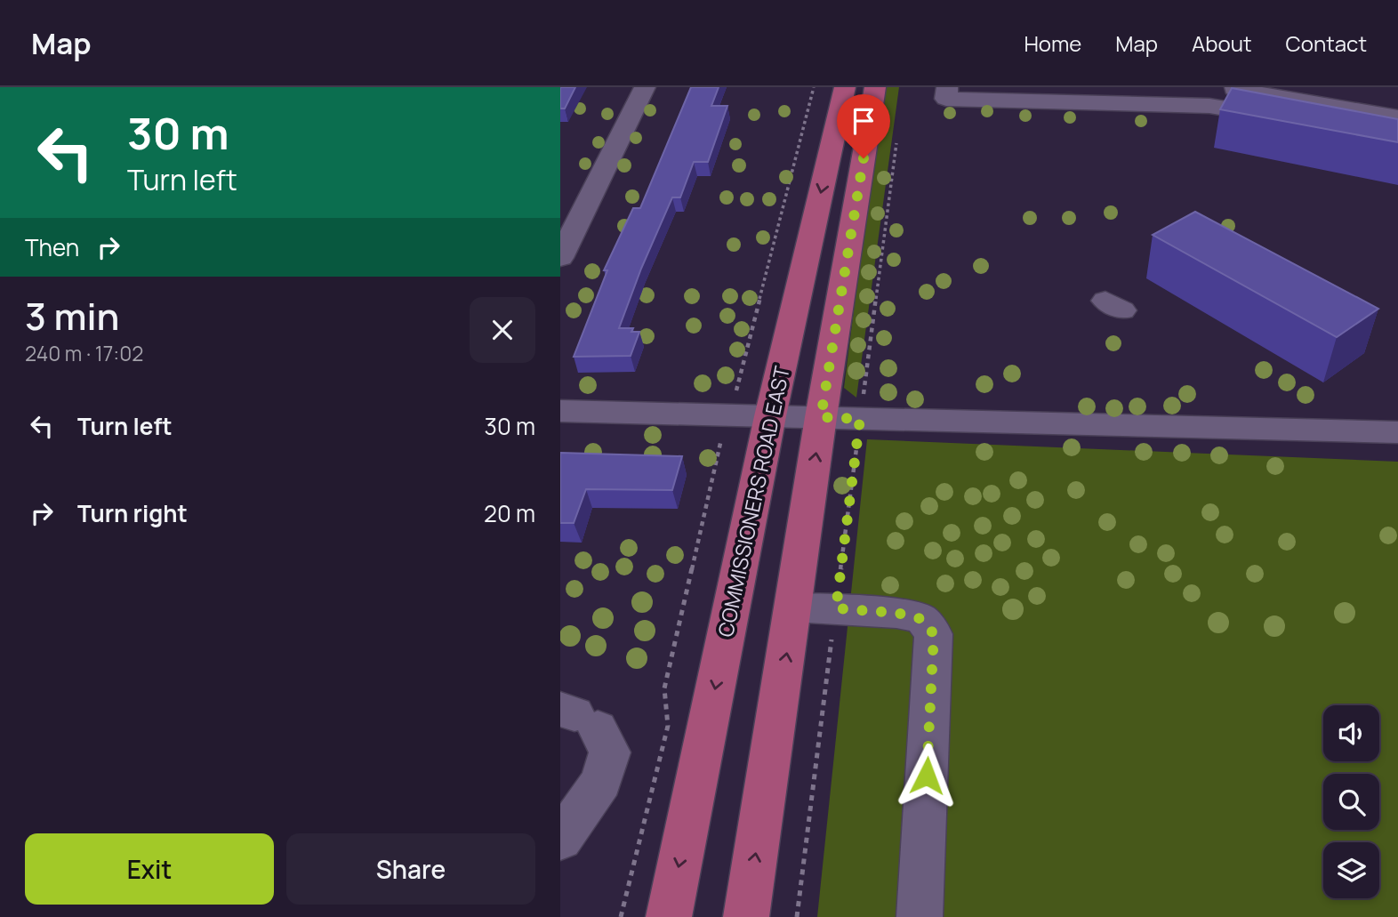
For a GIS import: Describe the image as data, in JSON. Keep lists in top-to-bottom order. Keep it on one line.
{"streets":{"main road":["COMMISSIONERS ROAD EAST"]},"page":{"header":"Map","nav":["Home","Map","About","Contact"],"turn":["30 m","Turn left"],"then":"Then","heading":["3 min","240 m · 17:02"],"list":[{"name":"Turn left","value":"30 m"},{"name":"Turn right","value":"20 m"}],"buttons":["Exit","Share"]}}
